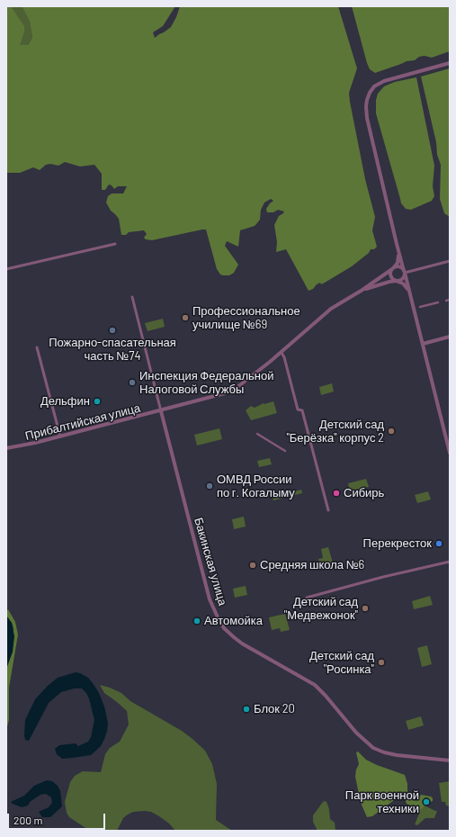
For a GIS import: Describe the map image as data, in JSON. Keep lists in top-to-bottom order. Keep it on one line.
{"streets":{"street":["Прибалтийская улица","Бакинская улица"]},"crossings":[["Прибалтийская улица","Бакинская улица"]],"places":["Профессиональное училище №69","Пожарно-спасательная часть №74","Инспекция Федеральной Налоговой Службы","Дельфин","Детский сад \"Берёзка\" корпус 2","ОМВД России по г. Когалыму","Сибирь","Перекресток","Средняя школа №6","Детский сад \"Медвежонок\"","Автомойка","Детский сад \"Росинка\"","Блок 20","Парк военной техники"],"scale_bar":"200 m"}
